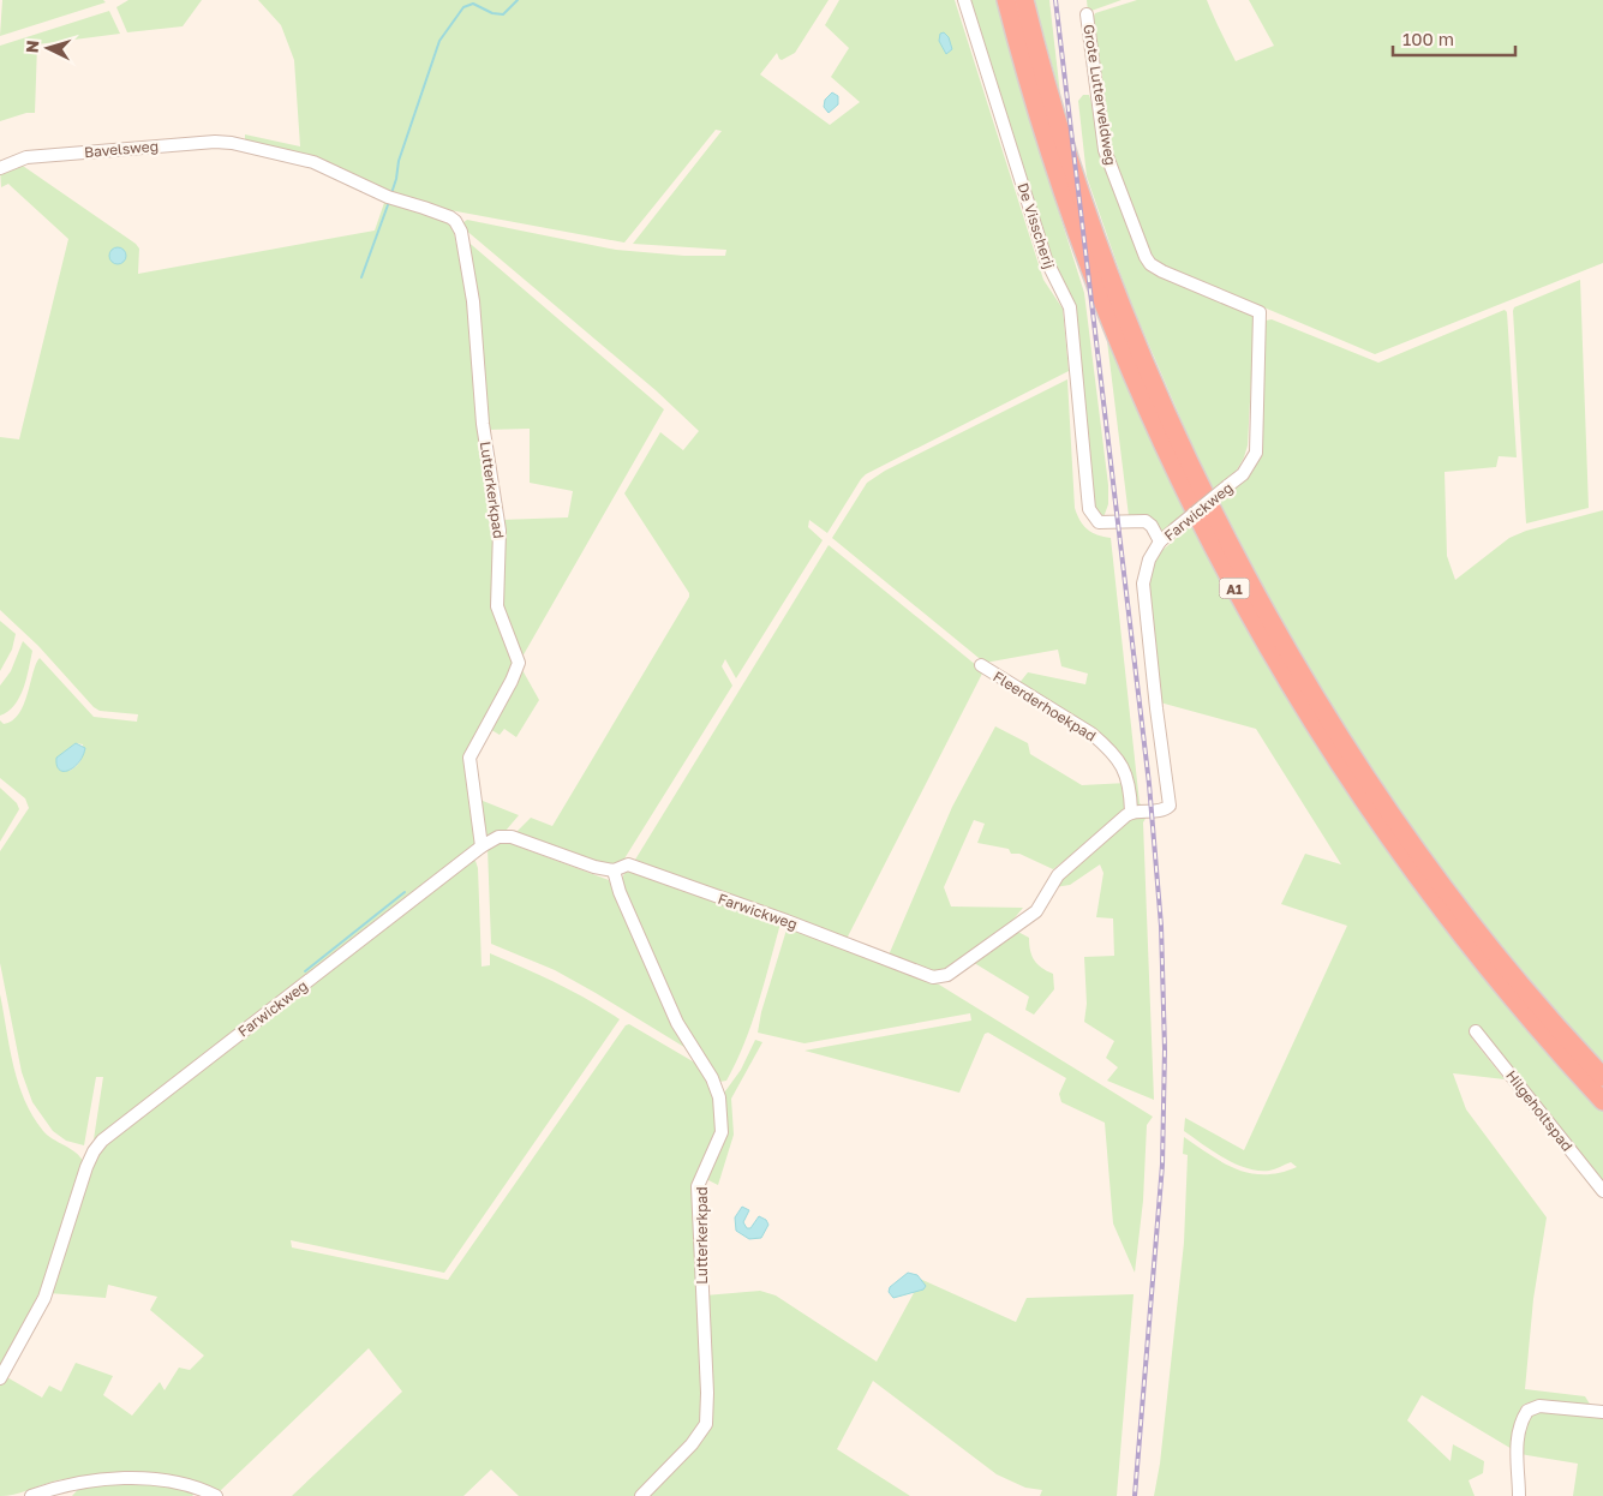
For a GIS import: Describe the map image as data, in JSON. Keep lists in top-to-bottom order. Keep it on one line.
{"streets":{"highway":["A1"],"street":["Grote Lutterveldweg","Bavelsweg","De Visscherij","Lutterkerkpad","Farwickweg","Fleerderhoekpad","Hilgeholtspad"]},"crossings":[["Grote Lutterveldweg","Farwickweg"],["Bavelsweg","Lutterkerkpad"],["De Visscherij","Farwickweg"],["Lutterkerkpad","Farwickweg"],["Farwickweg","Fleerderhoekpad"]],"scale_bar":"100 m","north":"left"}
